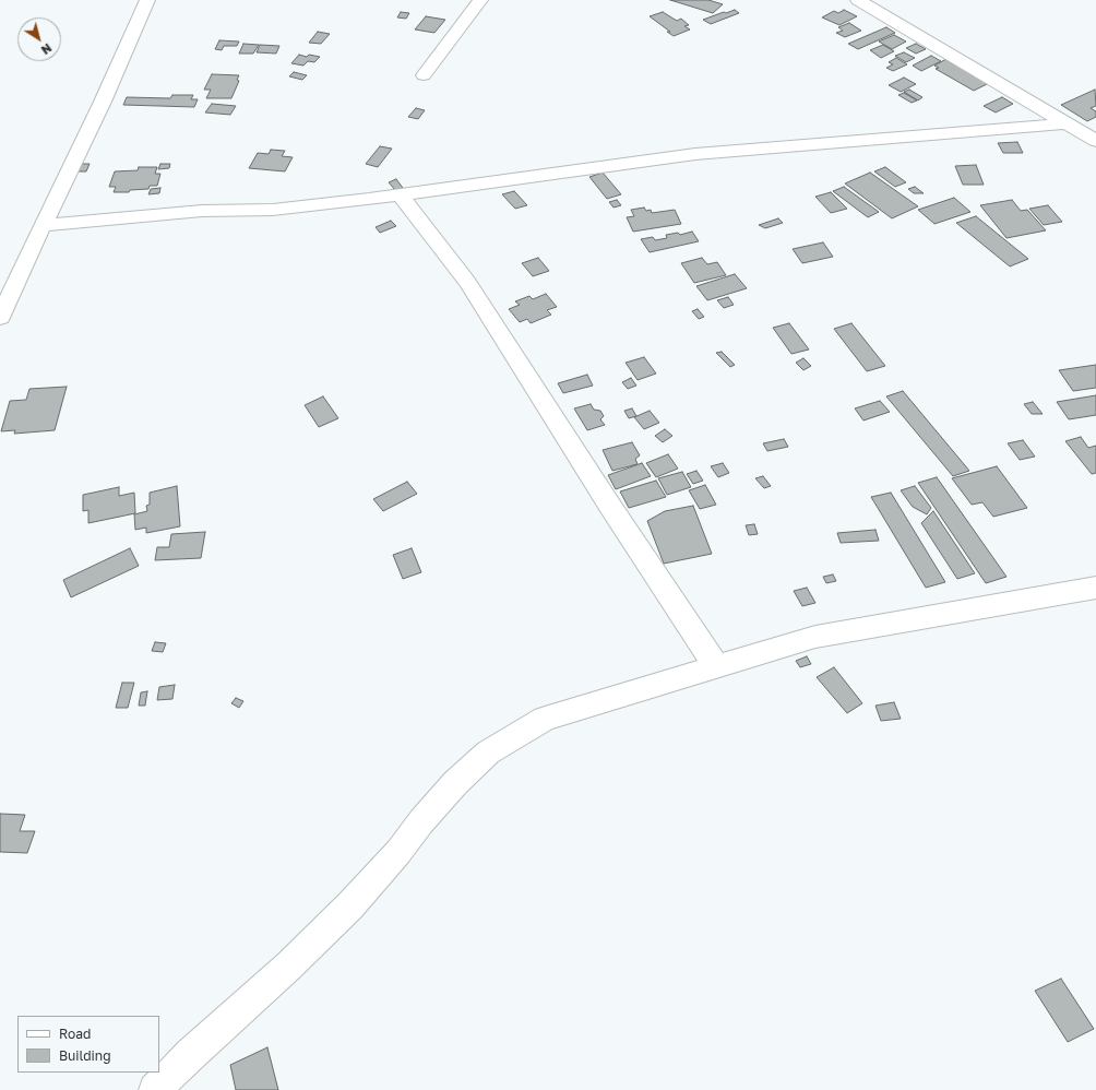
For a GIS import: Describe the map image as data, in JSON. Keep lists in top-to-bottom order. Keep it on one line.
{"legend":["Road","Building"],"north":"bottom right"}
